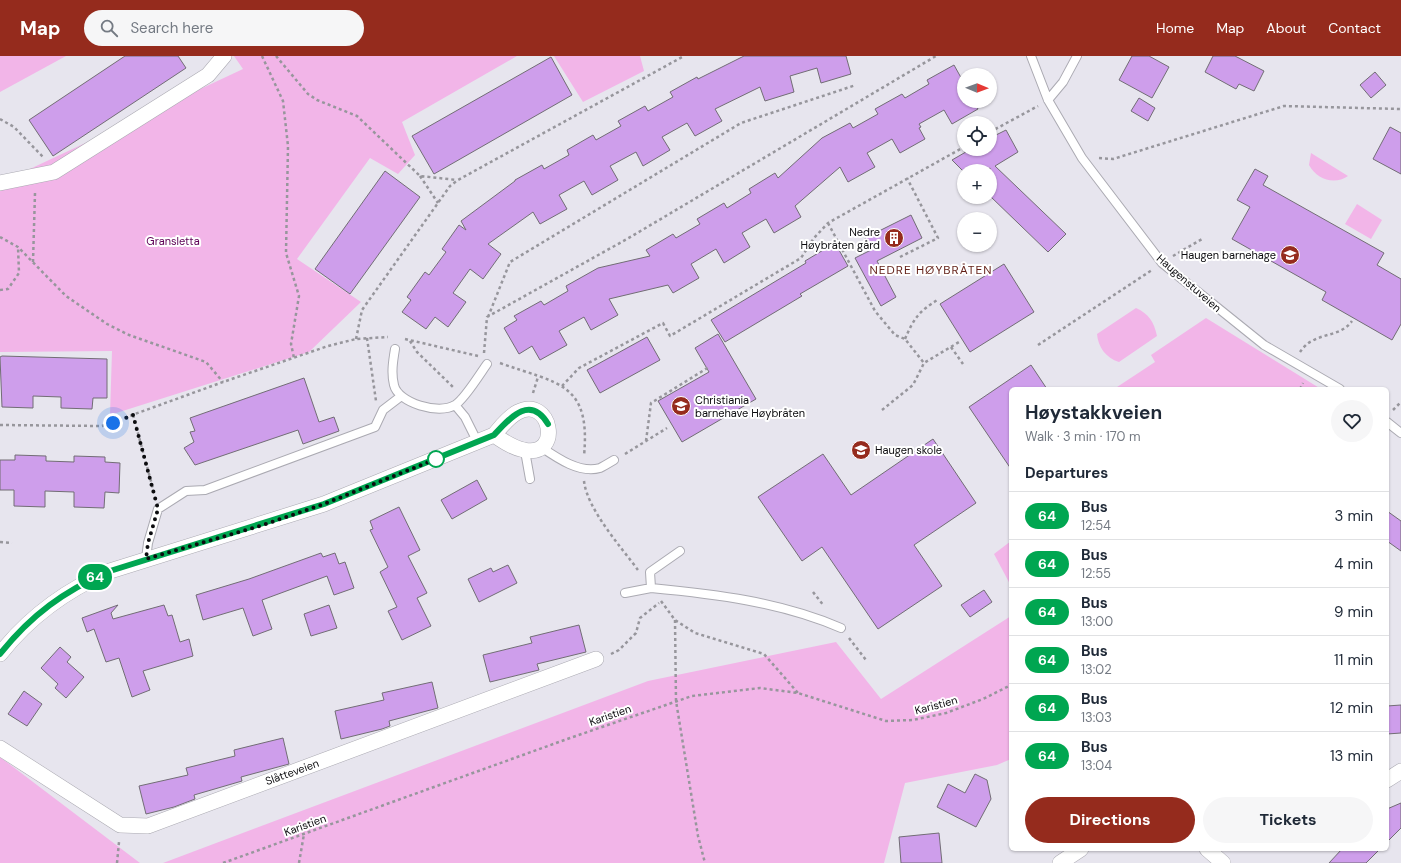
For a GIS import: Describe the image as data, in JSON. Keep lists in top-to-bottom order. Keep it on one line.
{"streets":{"street":["Slåtteveien"],"lane":["Haugenstuveien"],"path":["Karistien"]},"districts":["NEDRE HØYBRÅTEN"],"parks":["Gransletta"],"places":{"building":["Nedre Høybråten gård"],"school or university":["Haugen barnehage","Christiania barnehave Høybråten","Haugen skole"]},"lines":["bus line 64"],"north":"right","page":{"header":"Map","search":"Search here","nav":["Home","Map","About","Contact"],"on_map":"64","map_buttons":["+","−"],"heading":[["Høystakkveien","Walk · 3 min · 170 m"],"Departures"],"list":[{"mark":"64","name":"Bus","note":"12:54","value":"3 min"},{"mark":"64","name":"Bus","note":"12:55","value":"4 min"},{"mark":"64","name":"Bus","note":"13:00","value":"9 min"},{"mark":"64","name":"Bus","note":"13:02","value":"11 min"},{"mark":"64","name":"Bus","note":"13:03","value":"12 min"},{"mark":"64","name":"Bus","note":"13:04","value":"13 min"}],"buttons":["Directions","Tickets"]}}
